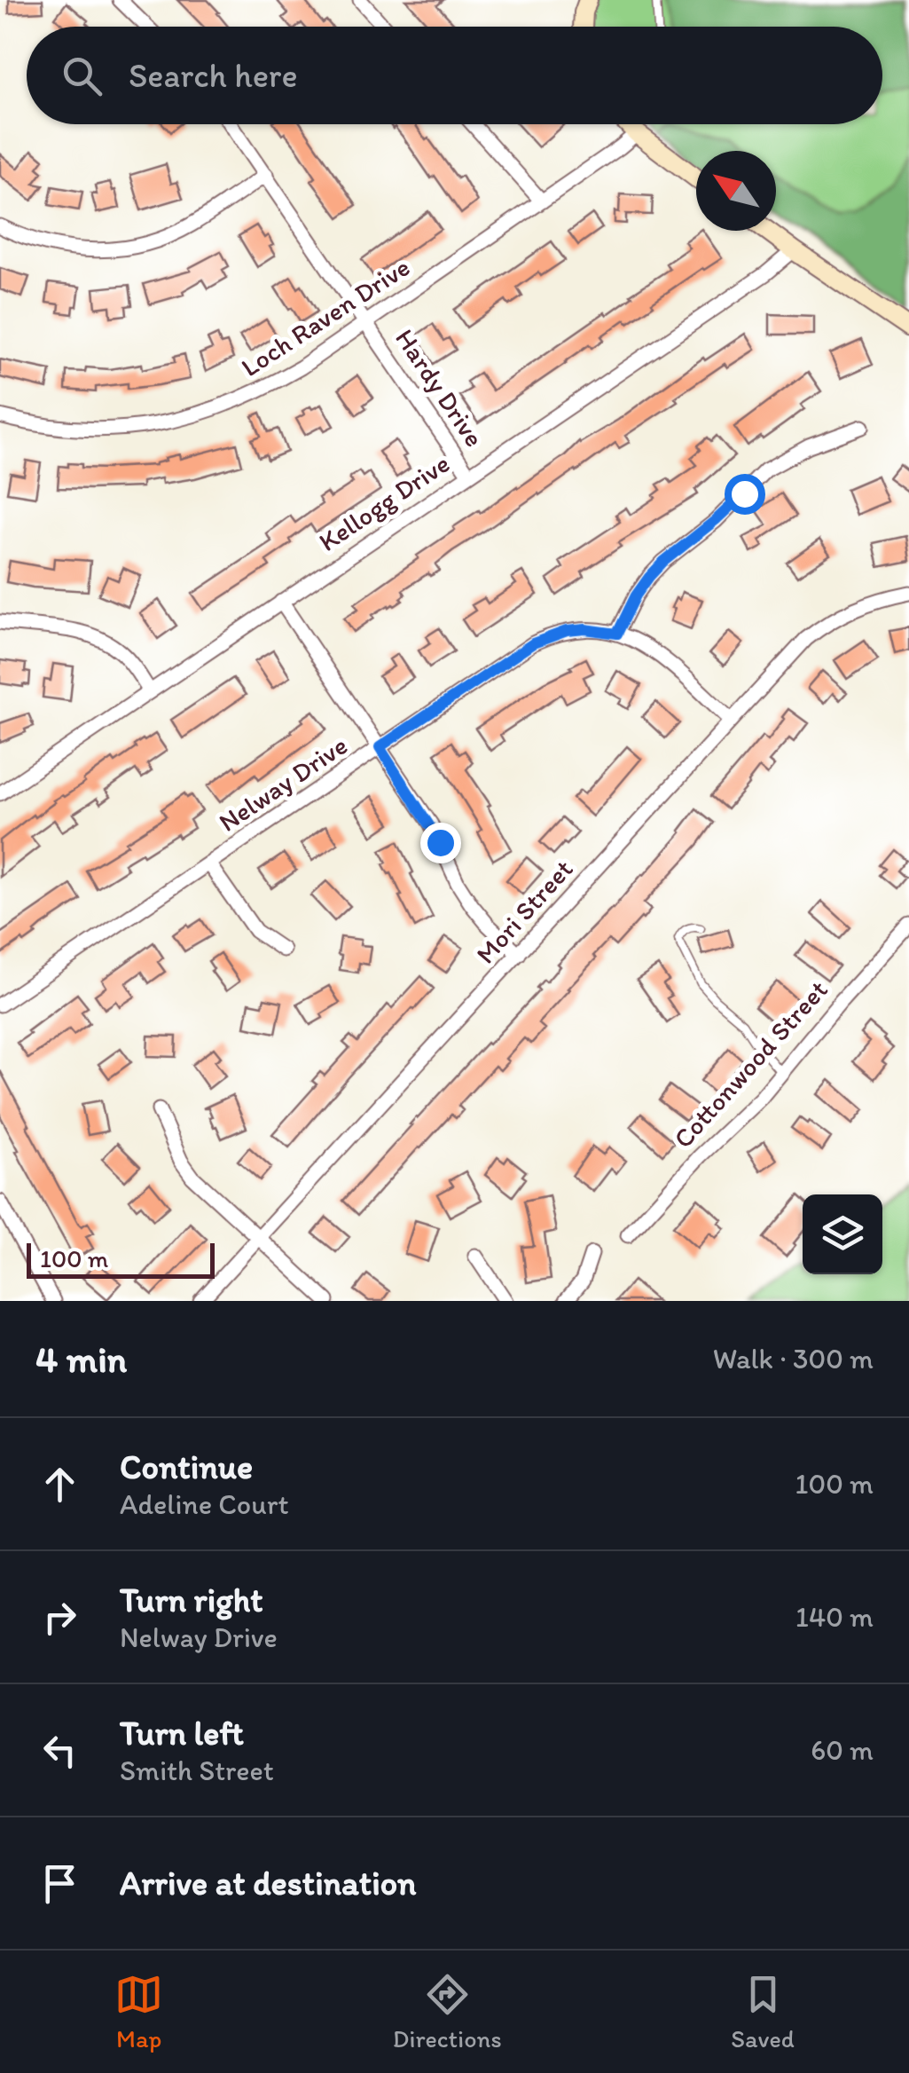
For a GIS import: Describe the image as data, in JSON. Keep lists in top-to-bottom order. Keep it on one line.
{"streets":{"street":["Loch Raven Drive","Hardy Drive","Kellogg Drive","Nelway Drive","Mori Street","Cottonwood Street"]},"crossings":[["Loch Raven Drive","Hardy Drive"],["Hardy Drive","Kellogg Drive"],["Nelway Drive","Mori Street"]],"scale_bar":"100 m","north":"top left","page":{"search":"Search here","scale":"100 m","heading":["4 min","Walk · 300 m"],"list":[["Continue","Adeline Court","100 m"],["Turn right","Nelway Drive","140 m"],["Turn left","Smith Street","60 m"],"Arrive at destination"],"nav":["Map","Directions","Saved"]}}
